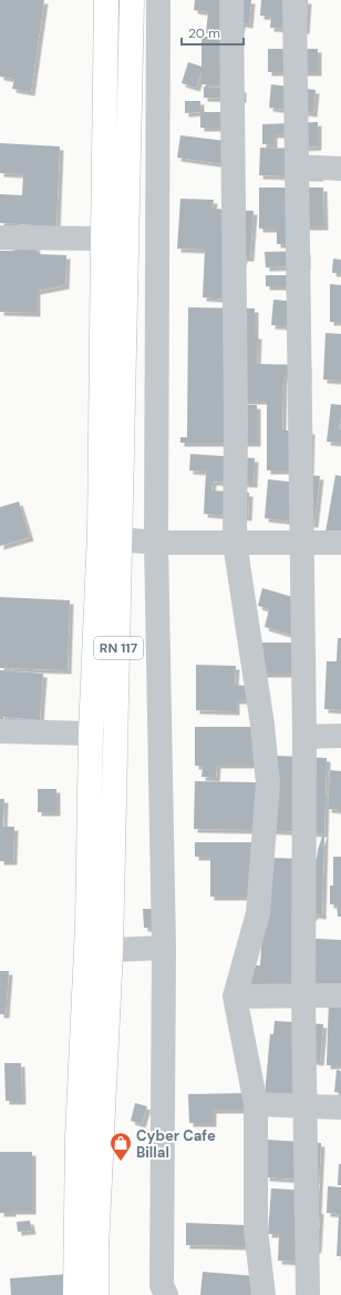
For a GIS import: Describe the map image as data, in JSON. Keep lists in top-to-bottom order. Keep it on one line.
{"streets":{"main road":["RN 117"]},"places":{"shop":["Cyber Cafe Billal"]},"scale_bar":"20 m"}
